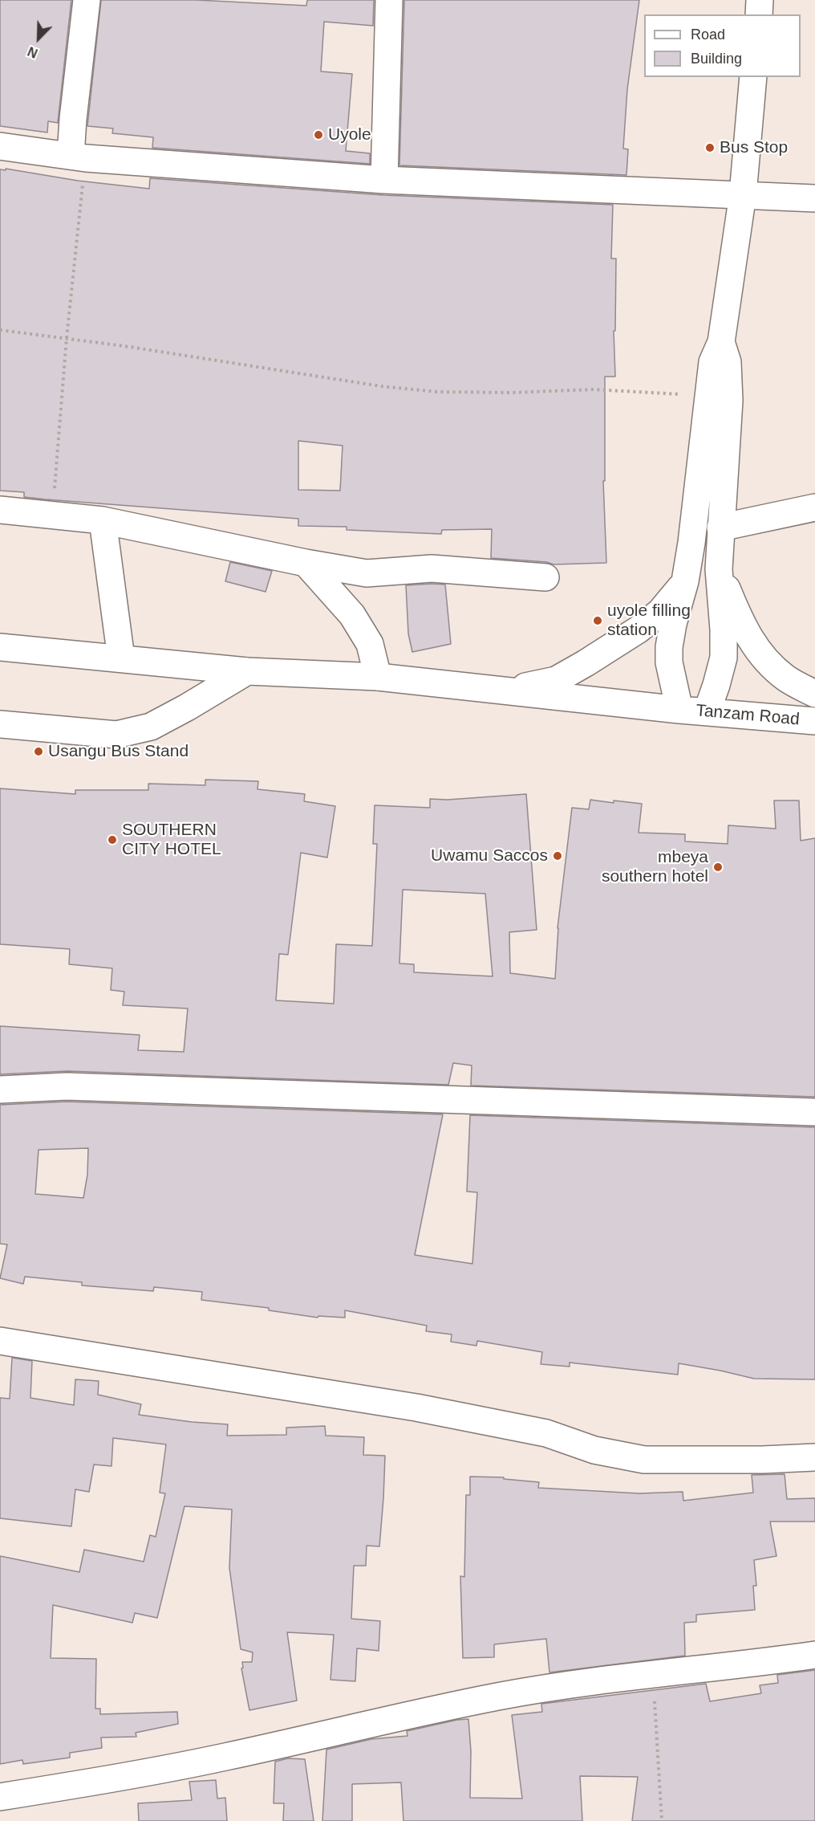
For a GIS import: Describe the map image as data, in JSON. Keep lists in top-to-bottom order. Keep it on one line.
{"streets":{"main road":["Tanzam Road"]},"places":["Uyole","Bus Stop","uyole filling station","Usangu Bus Stand","SOUTHERN CITY HOTEL","Uwamu Saccos","mbeya southern hotel"],"legend":["Road","Building"],"north":"bottom left"}
